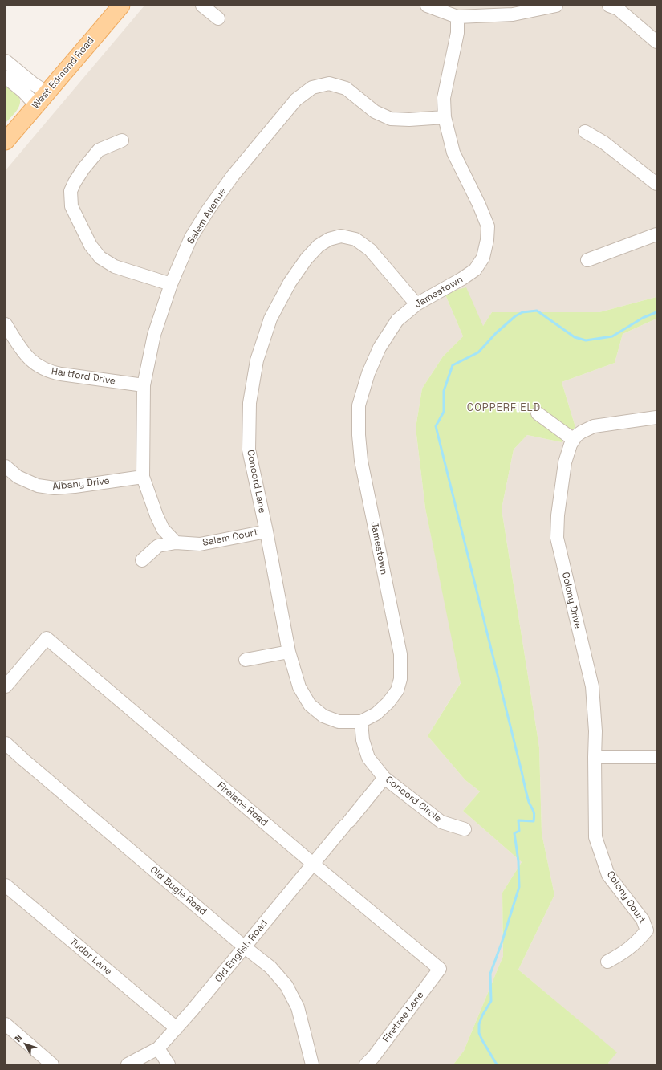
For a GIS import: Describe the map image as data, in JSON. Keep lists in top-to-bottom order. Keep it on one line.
{"streets":{"main road":["West Edmond Road"],"street":["Salem Avenue","Jamestown","Hartford Drive","Concord Lane","Albany Drive","Salem Court","Colony Drive","Concord Circle","Firelane Road","Old Bugle Road","Colony Court","Old English Road","Tudor Lane","Firetree Lane"]},"crossings":[["Salem Avenue","Jamestown"],["Salem Avenue","Hartford Drive"],["Salem Avenue","Albany Drive"],["Salem Avenue","Salem Court"],["Jamestown","Concord Lane"],["Jamestown","Concord Circle"],["Concord Lane","Salem Court"],["Concord Lane","Concord Circle"],["Colony Drive","Colony Court"],["Concord Circle","Old English Road"],["Firelane Road","Old English Road"],["Firelane Road","Firetree Lane"],["Old Bugle Road","Old English Road"],["Old English Road","Tudor Lane"]],"districts":["COPPERFIELD"],"north":"top left"}
